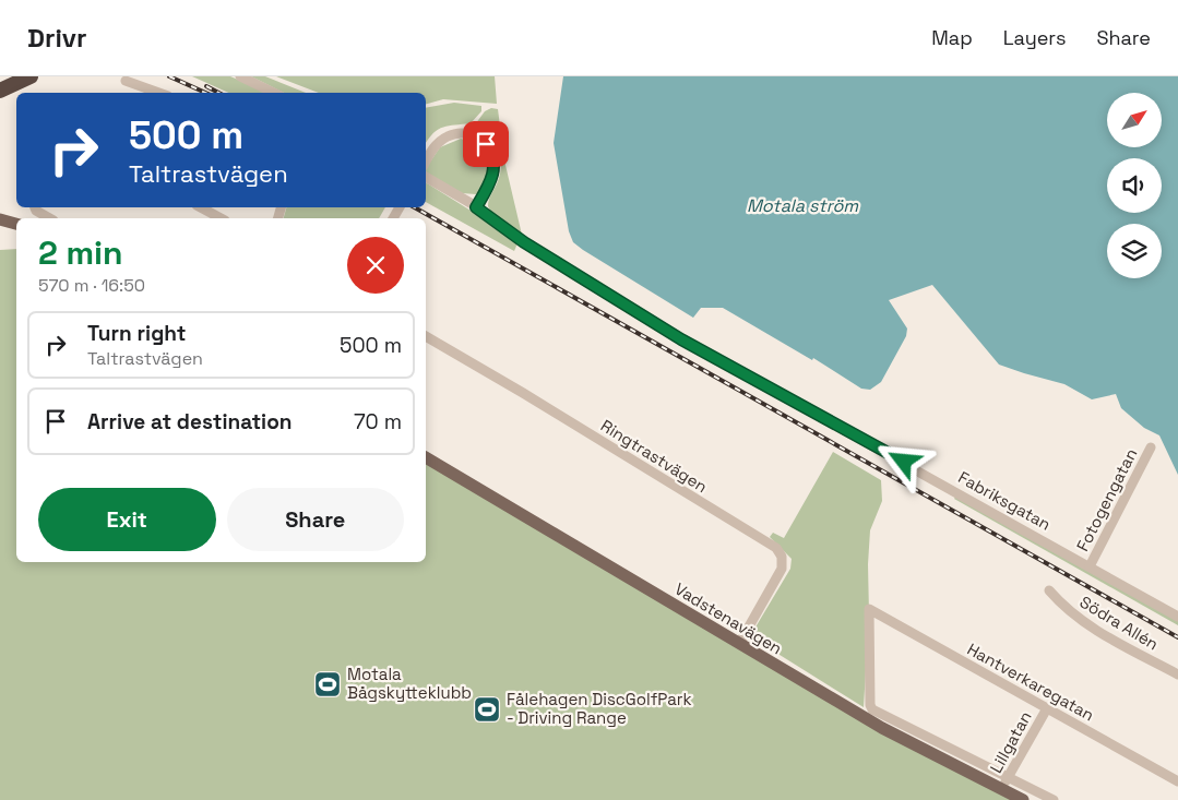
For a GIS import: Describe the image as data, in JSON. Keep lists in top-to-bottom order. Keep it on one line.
{"streets":{"main road":["Vadstenavägen"],"street":["Ringtrastvägen","Fotogengatan","Fabriksgatan","Södra Allén","Hantverkaregatan","Lillgatan"]},"crossings":[["Ringtrastvägen","Vadstenavägen"],["Fotogengatan","Fabriksgatan"],["Vadstenavägen","Lillgatan"],["Hantverkaregatan","Lillgatan"]],"water":["Motala ström"],"places":{"sports":["Motala Bågskytteklubb","Fålehagen DiscGolfPark - Driving Range"]},"north":"top right","page":{"header":"Drivr","nav":["Map","Layers","Share"],"turn":["500 m","Taltrastvägen"],"heading":["2 min","570 m · 16:50"],"list":[{"name":"Turn right","note":"Taltrastvägen","value":"500 m"},{"name":"Arrive at destination","value":"70 m"}],"buttons":["Exit","Share"]}}
